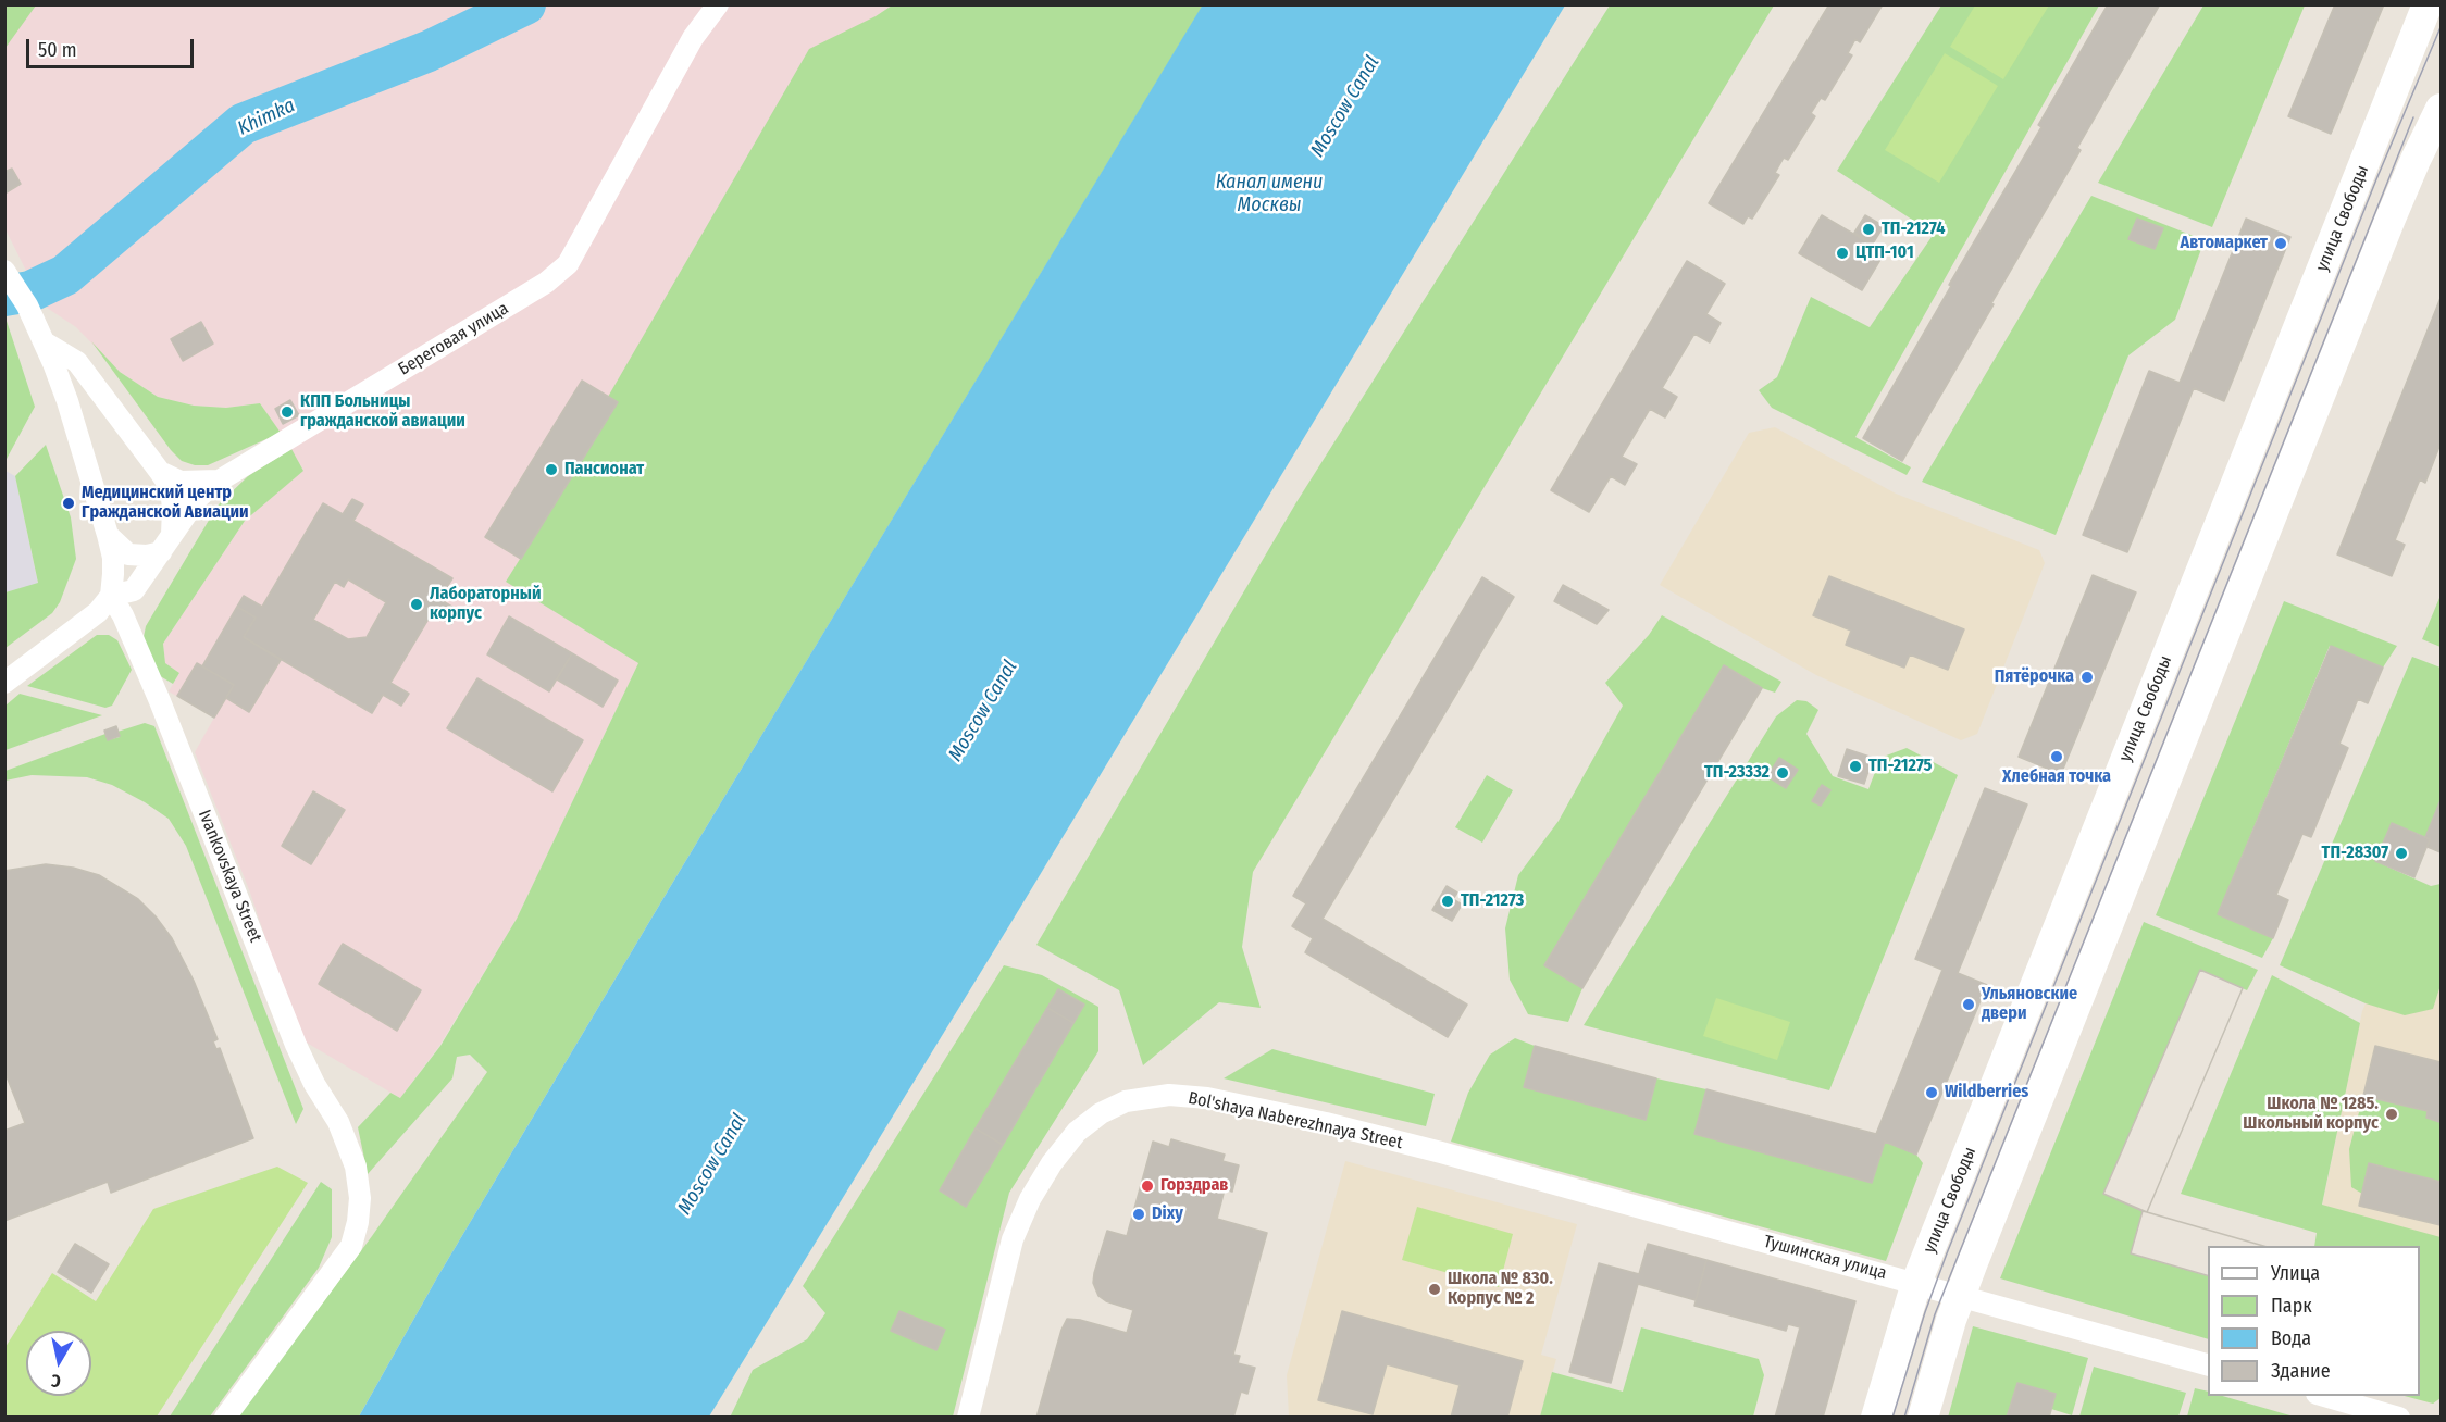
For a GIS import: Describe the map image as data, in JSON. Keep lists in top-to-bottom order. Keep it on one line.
{"streets":{"main road":["улица Свободы"],"street":["Береговая улица","Ivankovskaya Street","Bol'shaya Naberezhnaya Street","Тушинская улица"]},"crossings":[["улица Свободы","Тушинская улица"],["Береговая улица","Ivankovskaya Street"],["Bol'shaya Naberezhnaya Street","Тушинская улица"]],"water":["Moscow Canal","Khimka","Канал имени Москвы"],"places":["ТП-21274","Автомаркет","ЦТП-101","КПП Больницы гражданской авиации","Пансионат","Медицинский центр Гражданской Авиации","Лабораторный корпус","Пятёрочка","Хлебная точка","ТП-21275","ТП-23332","ТП-28307","ТП-21273","Ульяновские двери","Wildberries","Школа № 1285. Школьный корпус","Горздрав","Dixy","Школа № 830. Корпус № 2"],"legend":["Улица","Парк","Вода","Здание"],"scale_bar":"50 m","north":"bottom"}
